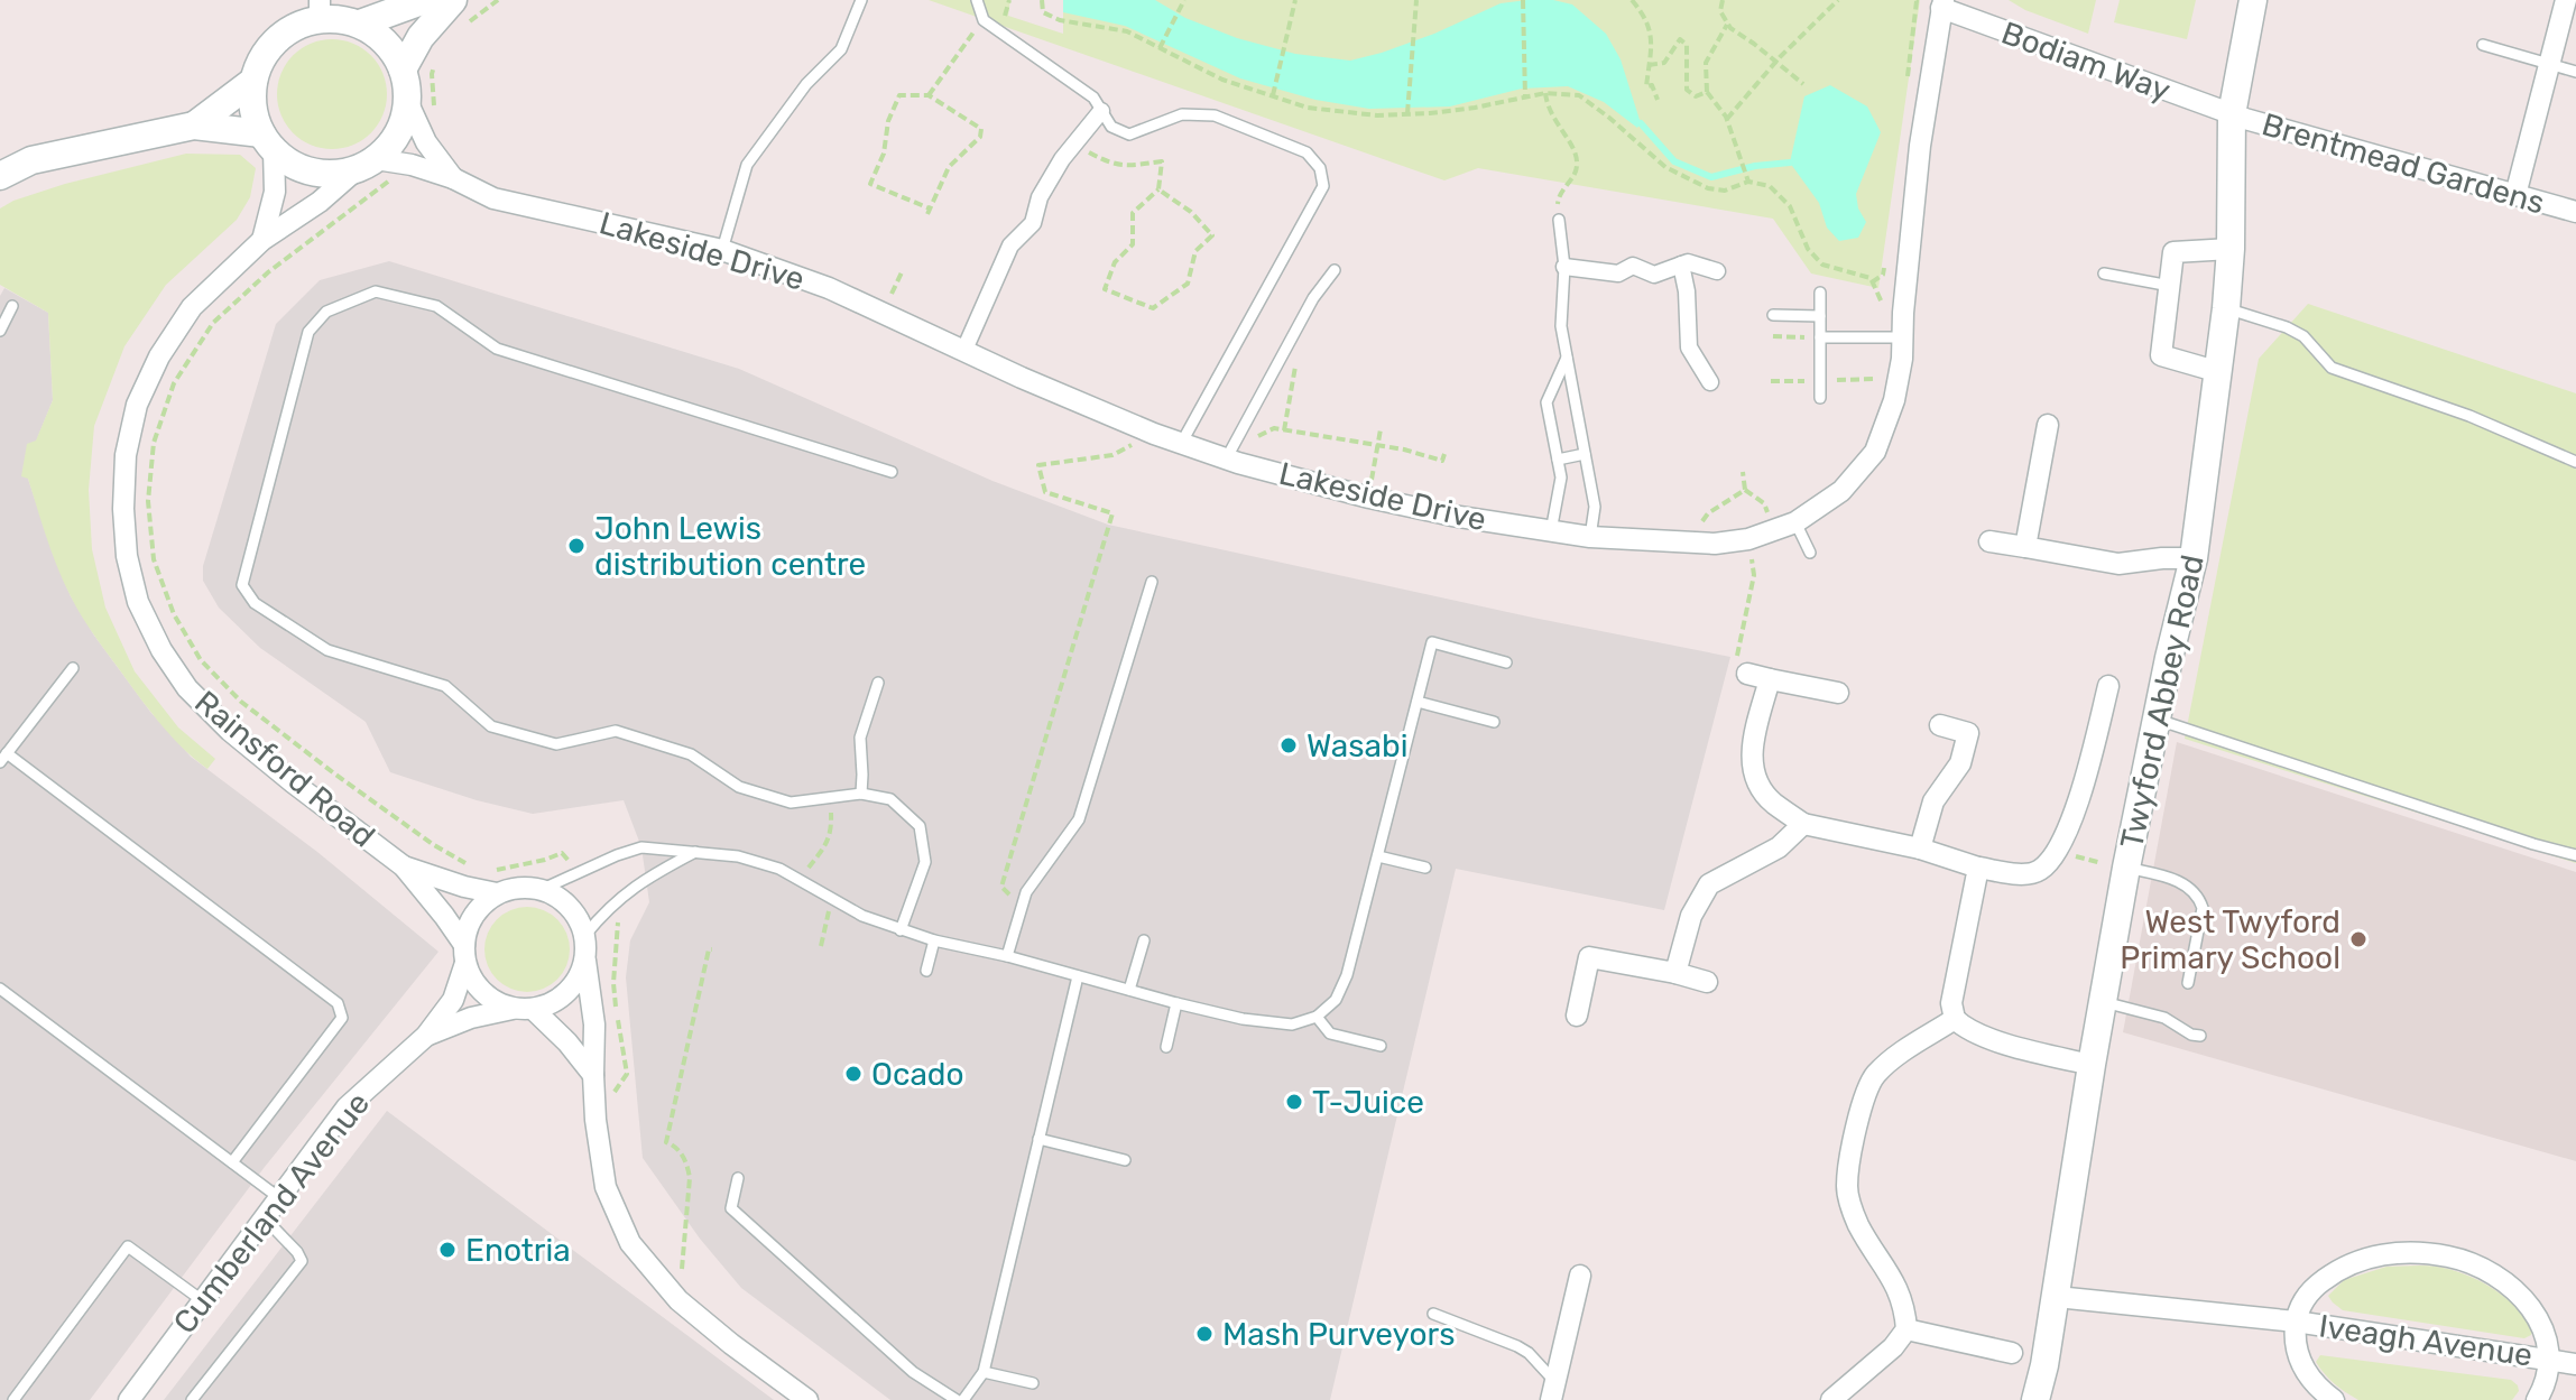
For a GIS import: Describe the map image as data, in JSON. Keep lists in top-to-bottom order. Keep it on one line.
{"streets":{"street":["Bodiam Way","Brentmead Gardens","Lakeside Drive","Twyford Abbey Road","Rainsford Road","Cumberland Avenue","Iveagh Avenue"]},"crossings":[["Bodiam Way","Brentmead Gardens"],["Bodiam Way","Lakeside Drive"],["Bodiam Way","Twyford Abbey Road"],["Brentmead Gardens","Twyford Abbey Road"],["Lakeside Drive","Rainsford Road"],["Twyford Abbey Road","Iveagh Avenue"],["Rainsford Road","Cumberland Avenue"]],"places":["John Lewis distribution centre","Wasabi","West Twyford Primary School","Ocado","T-Juice","Enotria","Mash Purveyors"]}
